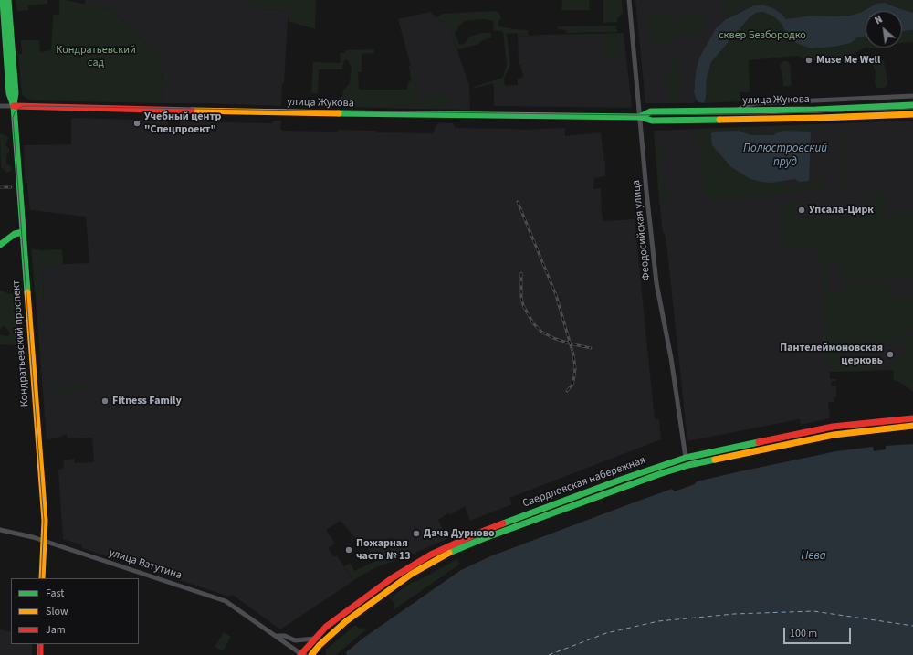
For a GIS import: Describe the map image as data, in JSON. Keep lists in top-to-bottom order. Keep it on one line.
{"streets":{"main road":["улица Жукова","Кондратьевский проспект","Свердловская набережная"],"street":["Феодосийская улица","улица Ватутина"]},"crossings":[["улица Жукова","Феодосийская улица"],["улица Жукова","Кондратьевский проспект"],["Феодосийская улица","Свердловская набережная"],["Кондратьевский проспект","улица Ватутина"],["Свердловская набережная","улица Ватутина"]],"water":["Полюстровский пруд","Нева"],"parks":["сквер Безбородко","Кондратьевский сад"],"places":["Muse Me Well","Учебный центр \"Спецпроект\"","Упсала-Цирк","Пантелеймоновская церковь","Fitness Family","Дача Дурново","Пожарная часть № 13"],"legend":["Fast","Slow","Jam"],"scale_bar":"100 m","north":"top left"}
